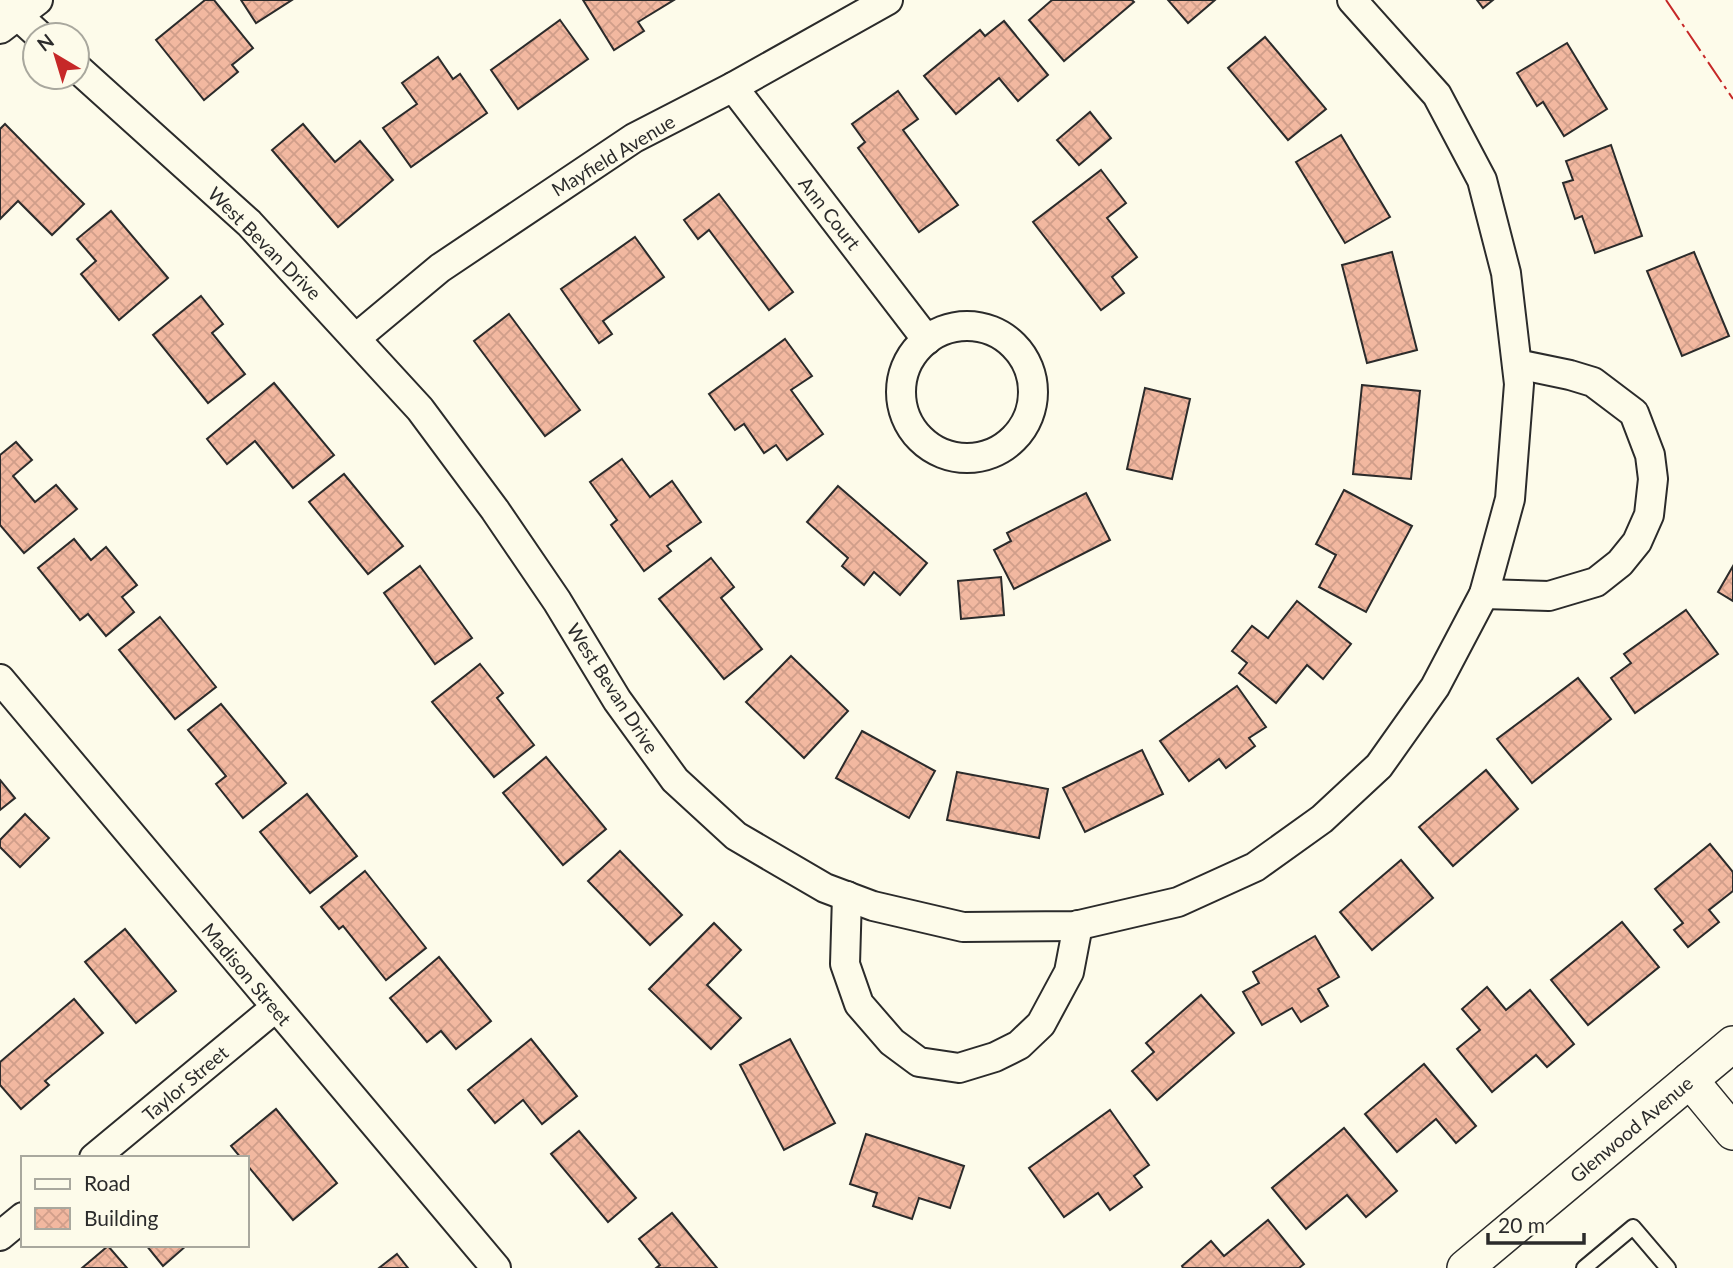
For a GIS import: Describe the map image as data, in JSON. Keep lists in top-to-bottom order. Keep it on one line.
{"streets":{"street":["Mayfield Avenue","Ann Court","West Bevan Drive","Madison Street","Taylor Street","Glenwood Avenue"]},"crossings":[["Mayfield Avenue","Ann Court"],["Mayfield Avenue","West Bevan Drive"],["Madison Street","Taylor Street"]],"legend":["Road","Building"],"scale_bar":"20 m","north":"top left"}
